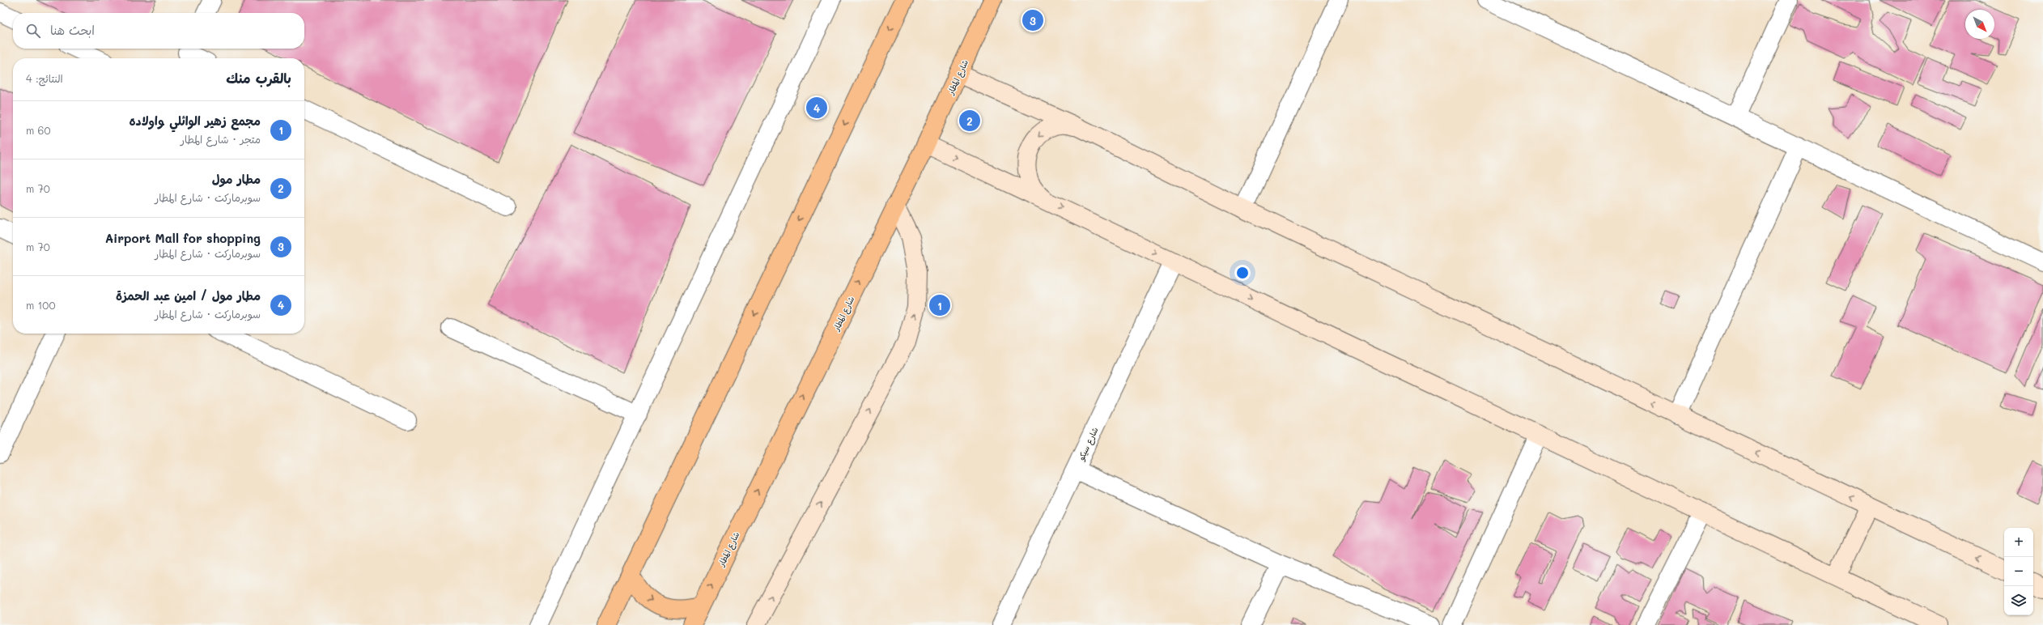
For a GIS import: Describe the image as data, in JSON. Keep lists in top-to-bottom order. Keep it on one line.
{"streets":{"main road":["شارع المطار"],"street":["شارع سيكو"]},"north":"bottom right","page":{"pins":["3","4","2","1"],"search":"ابحث هنا","heading":["بالقرب منك","النتائج: 4"],"list":[{"mark":"1","name":"مجمع زهير الوائلي واولاده","note":"متجر · شارع المطار","value":"60 m"},{"mark":"2","name":"مطار مول","note":"سوبرماركت · شارع المطار","value":"70 m"},{"mark":"3","name":"Airport Mall for shopping","note":"سوبرماركت · شارع المطار","value":"70 m"},{"mark":"4","name":"مطار مول / امين عبد الحمزة","note":"سوبرماركت · شارع المطار","value":"100 m"}],"map_buttons":["+","−"]}}
